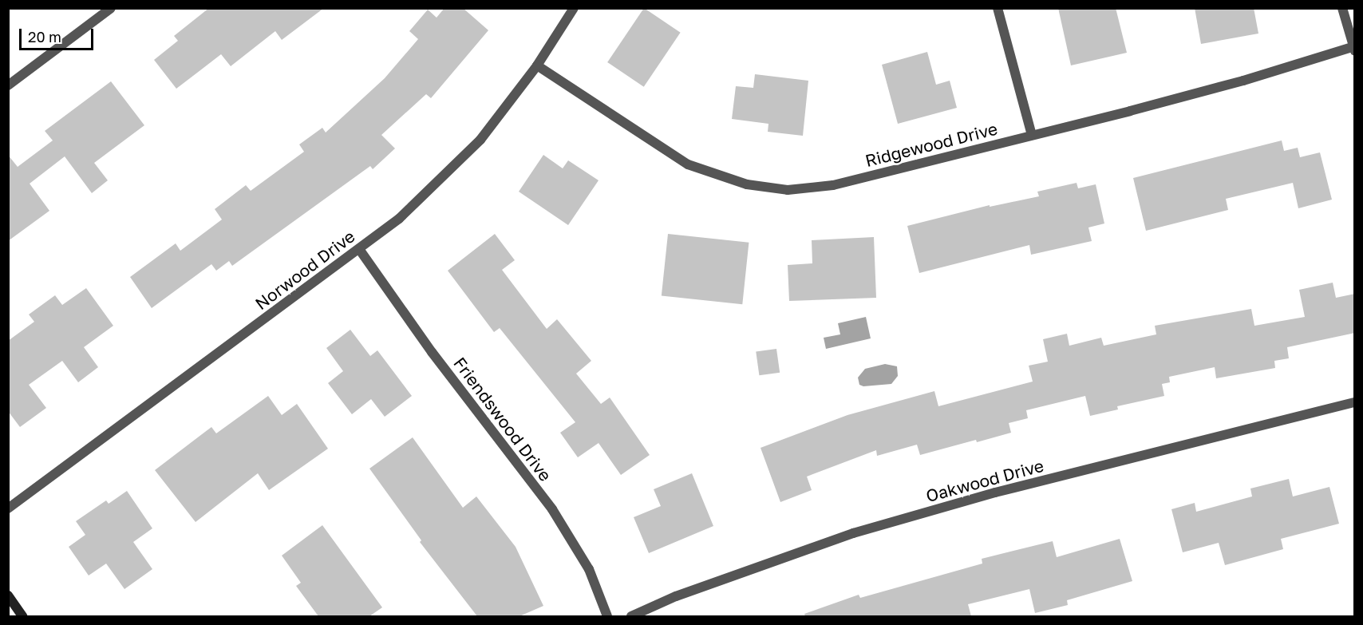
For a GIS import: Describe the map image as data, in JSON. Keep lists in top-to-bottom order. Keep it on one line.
{"streets":{"street":["Ridgewood Drive","Norwood Drive","Friendswood Drive","Oakwood Drive"]},"crossings":[["Ridgewood Drive","Norwood Drive"],["Norwood Drive","Friendswood Drive"]],"scale_bar":"20 m"}
